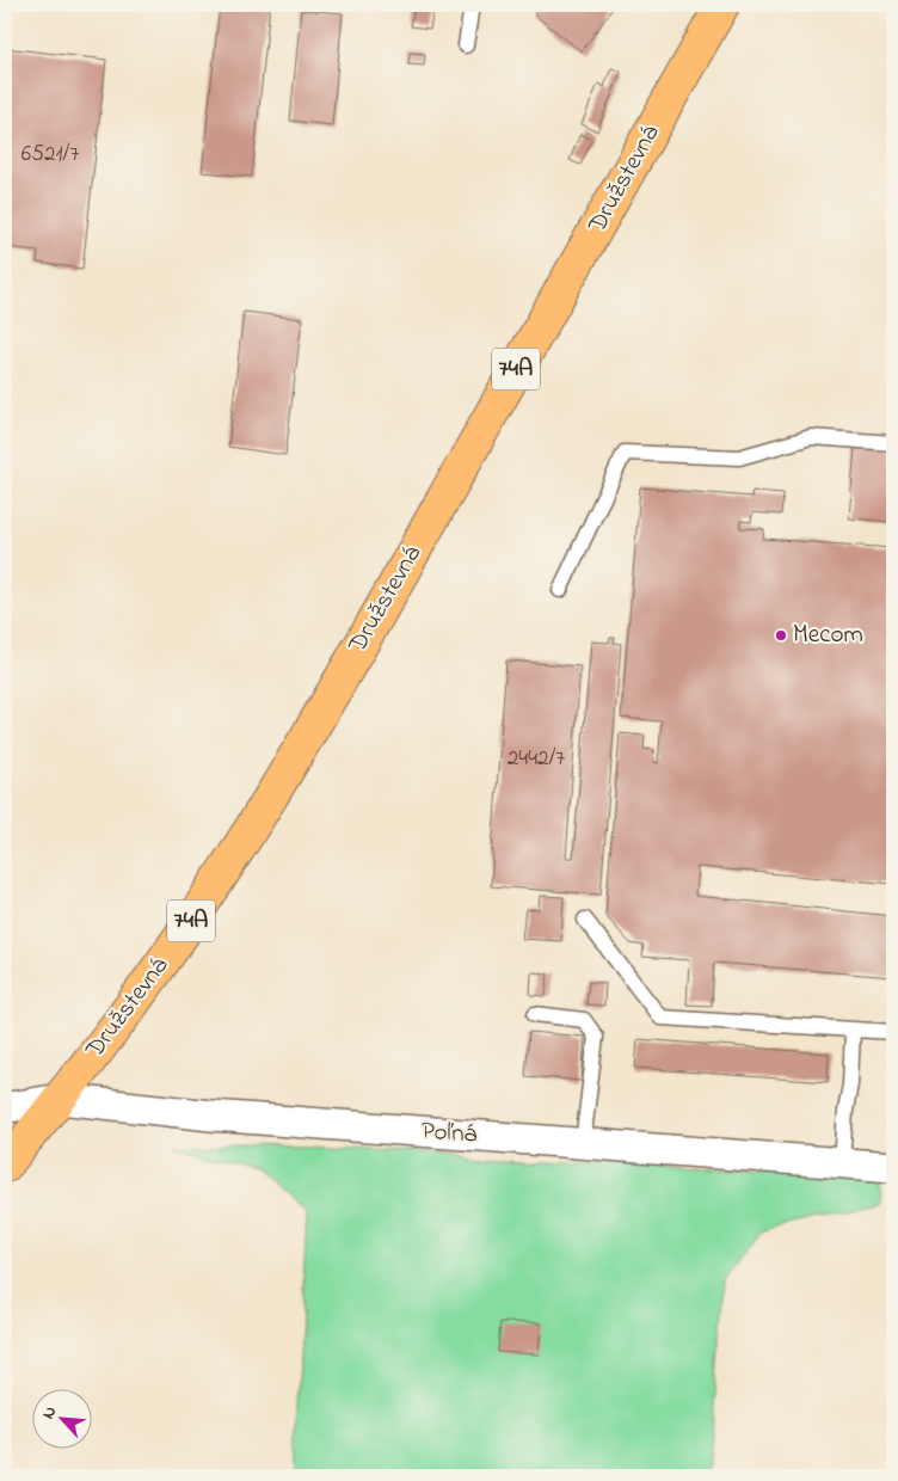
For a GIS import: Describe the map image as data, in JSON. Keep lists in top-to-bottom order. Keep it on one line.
{"streets":{"main road":["Družstevná","74A"],"street":["Poľná"]},"crossings":[["Družstevná","Poľná"]],"places":["Mecom"],"house_numbers":["6521/7","2442/7"],"north":"top left"}
